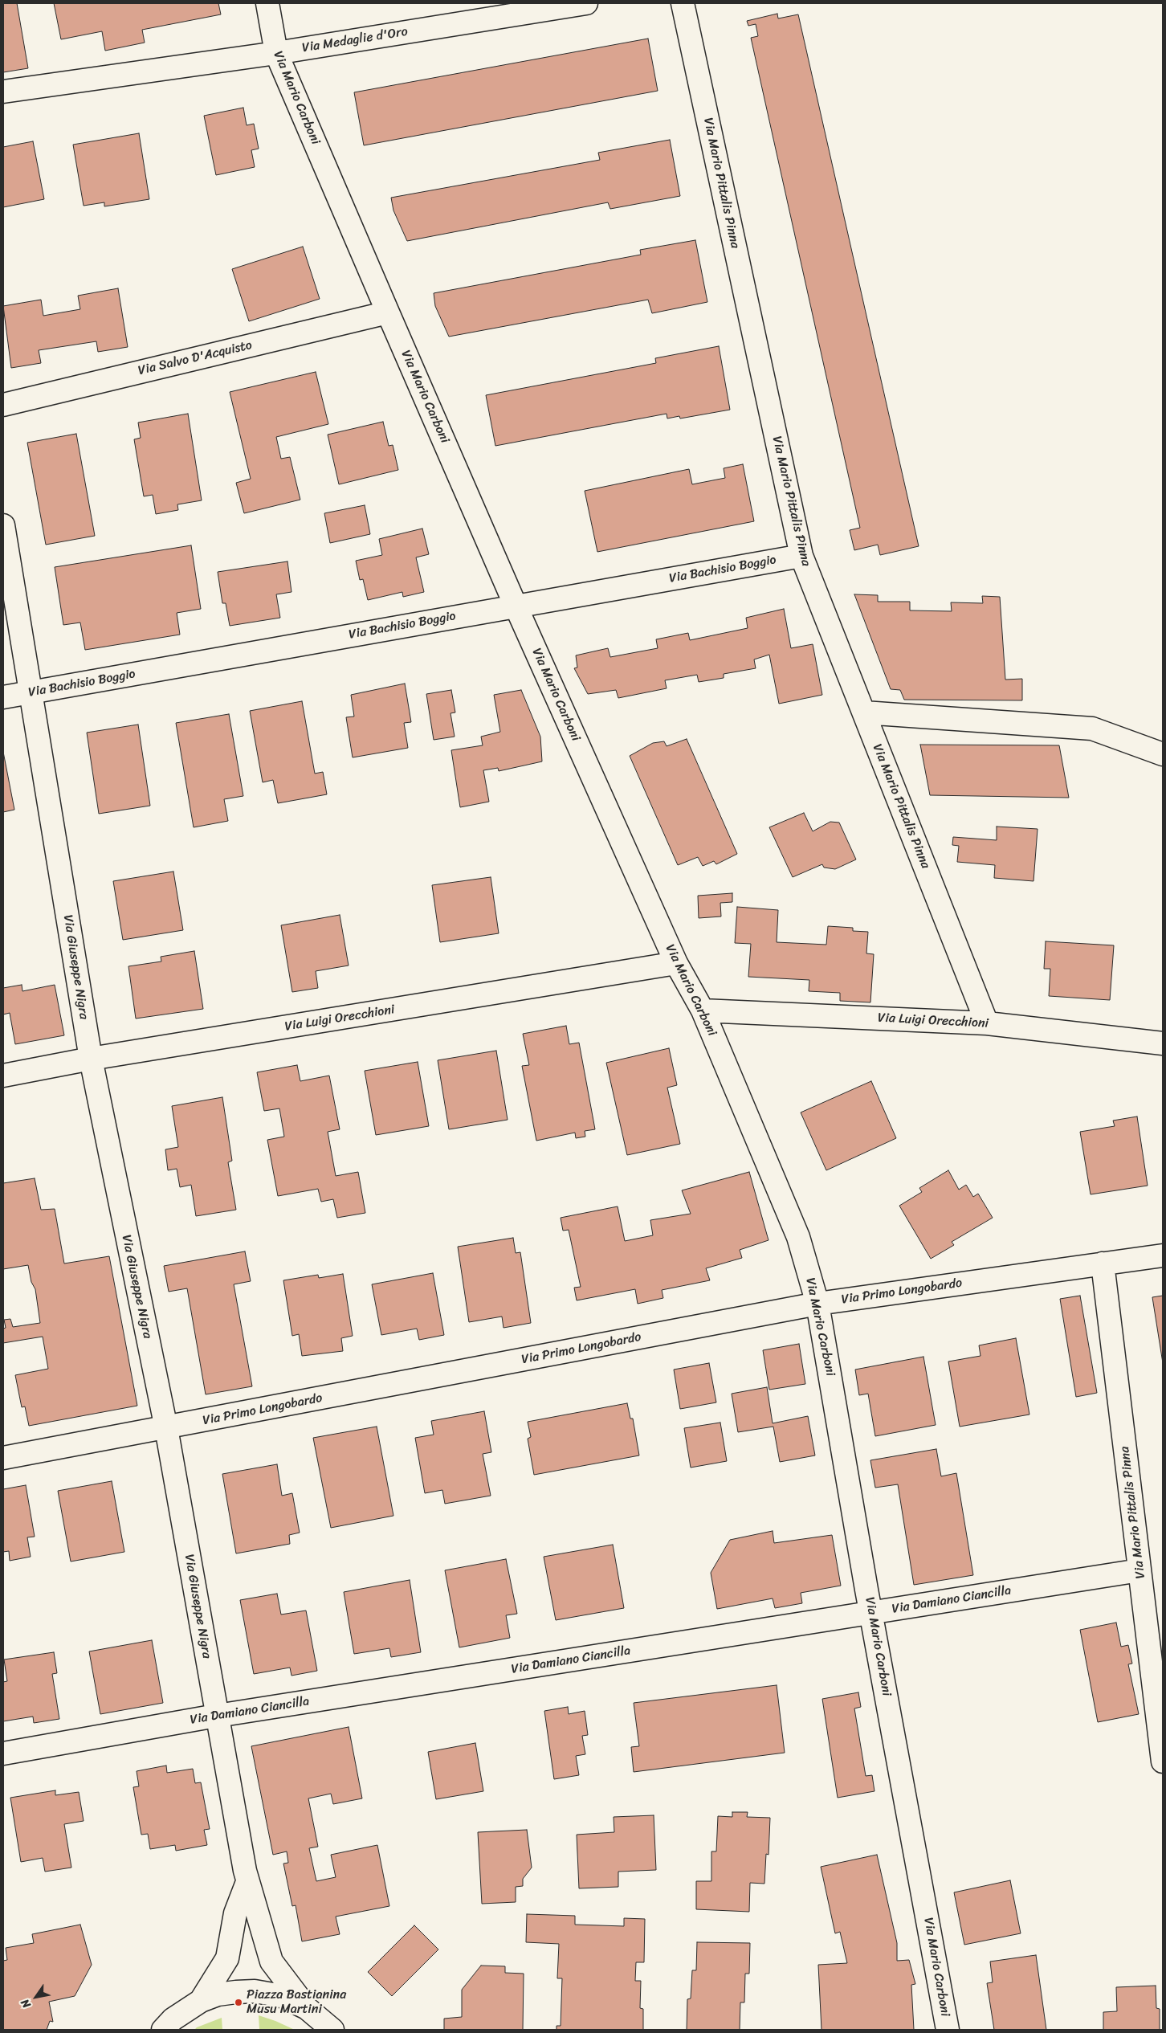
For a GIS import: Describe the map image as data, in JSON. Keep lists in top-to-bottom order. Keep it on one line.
{"streets":{"street":["Via Medaglie d'Oro","Via Mario Carboni","Via Mario Pittalis Pinna","Via Salvo D'Acquisto","Via Bachisio Boggio","Via Giuseppe Nigra","Via Luigi Orecchioni","Via Primo Longobardo","Via Damiano Ciancilla"]},"crossings":[["Via Medaglie d'Oro","Via Mario Carboni"],["Via Mario Carboni","Via Salvo D'Acquisto"],["Via Mario Carboni","Via Bachisio Boggio"],["Via Mario Carboni","Via Luigi Orecchioni"],["Via Mario Carboni","Via Primo Longobardo"],["Via Mario Carboni","Via Damiano Ciancilla"],["Via Mario Pittalis Pinna","Via Bachisio Boggio"],["Via Mario Pittalis Pinna","Via Luigi Orecchioni"],["Via Mario Pittalis Pinna","Via Primo Longobardo"],["Via Mario Pittalis Pinna","Via Damiano Ciancilla"],["Via Bachisio Boggio","Via Giuseppe Nigra"],["Via Giuseppe Nigra","Via Luigi Orecchioni"],["Via Giuseppe Nigra","Via Primo Longobardo"],["Via Giuseppe Nigra","Via Damiano Ciancilla"]],"places":["Piazza Bastianina Musu Martini"],"north":"bottom left"}
